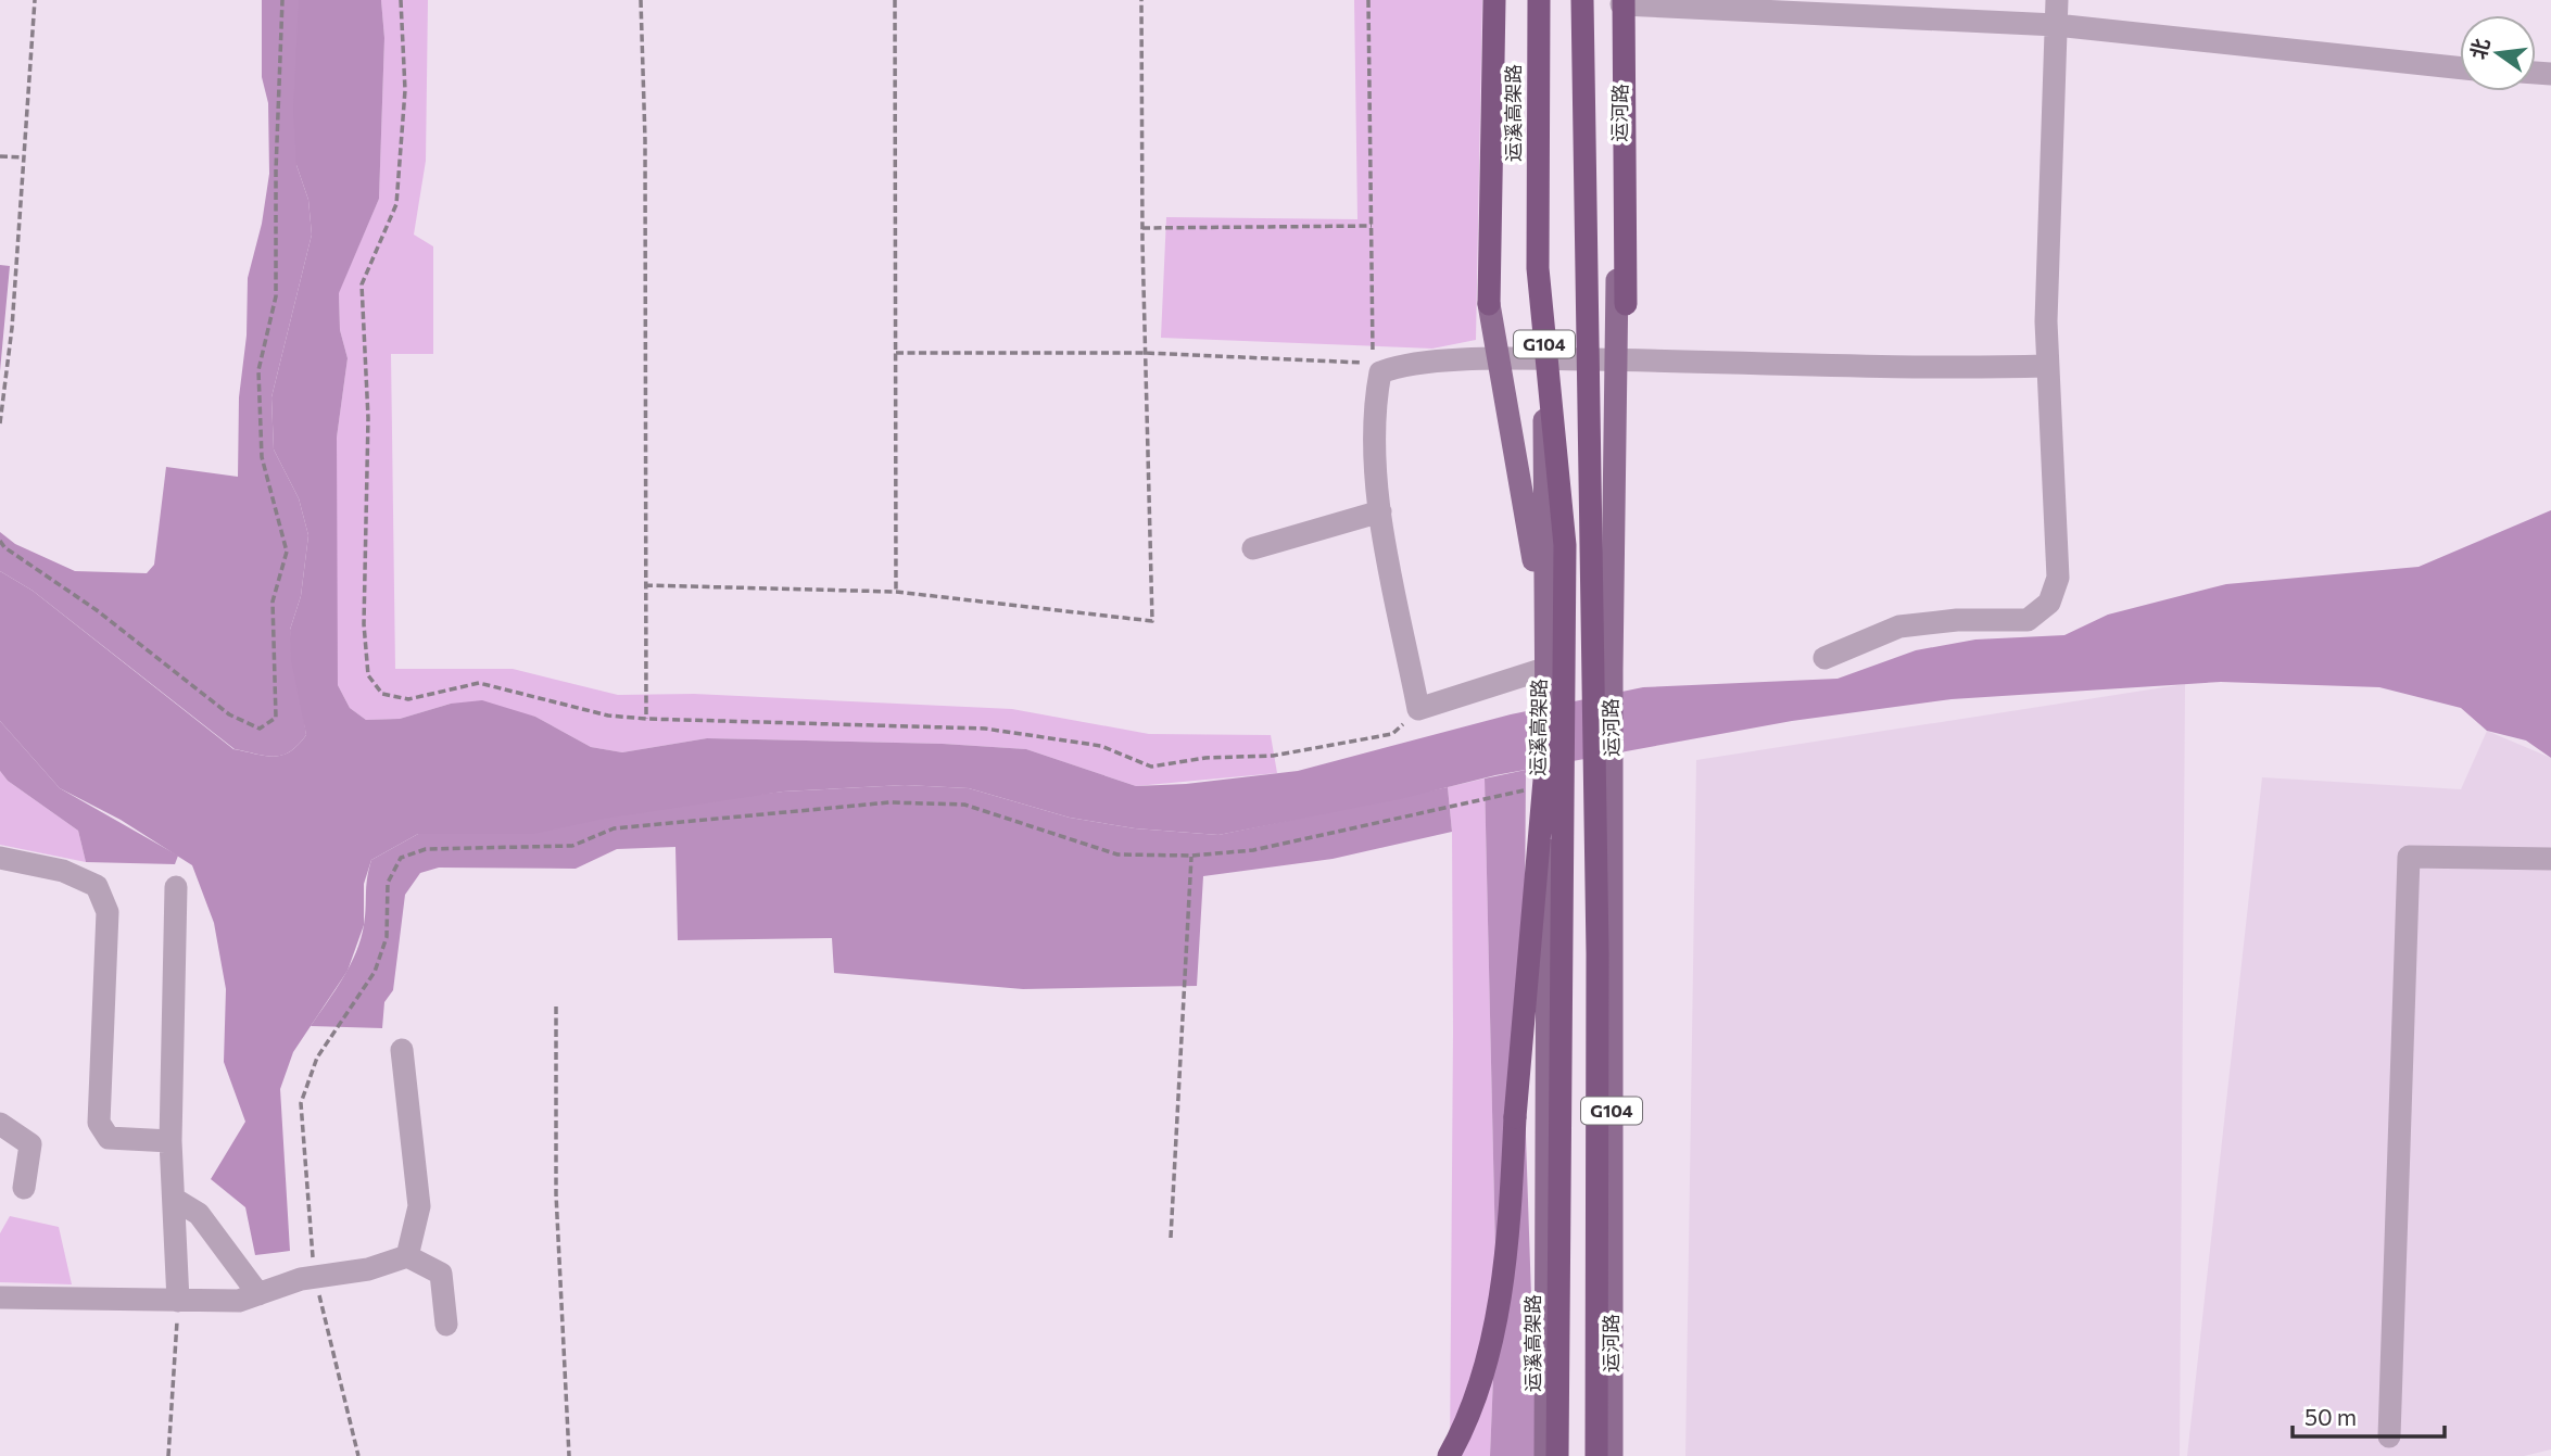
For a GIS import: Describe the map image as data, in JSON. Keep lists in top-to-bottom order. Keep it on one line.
{"streets":{"highway":["运溪高架路"],"main road":["运河路","G104"]},"crossings":[["运溪高架路","G104"]],"scale_bar":"50 m","north":"left"}
